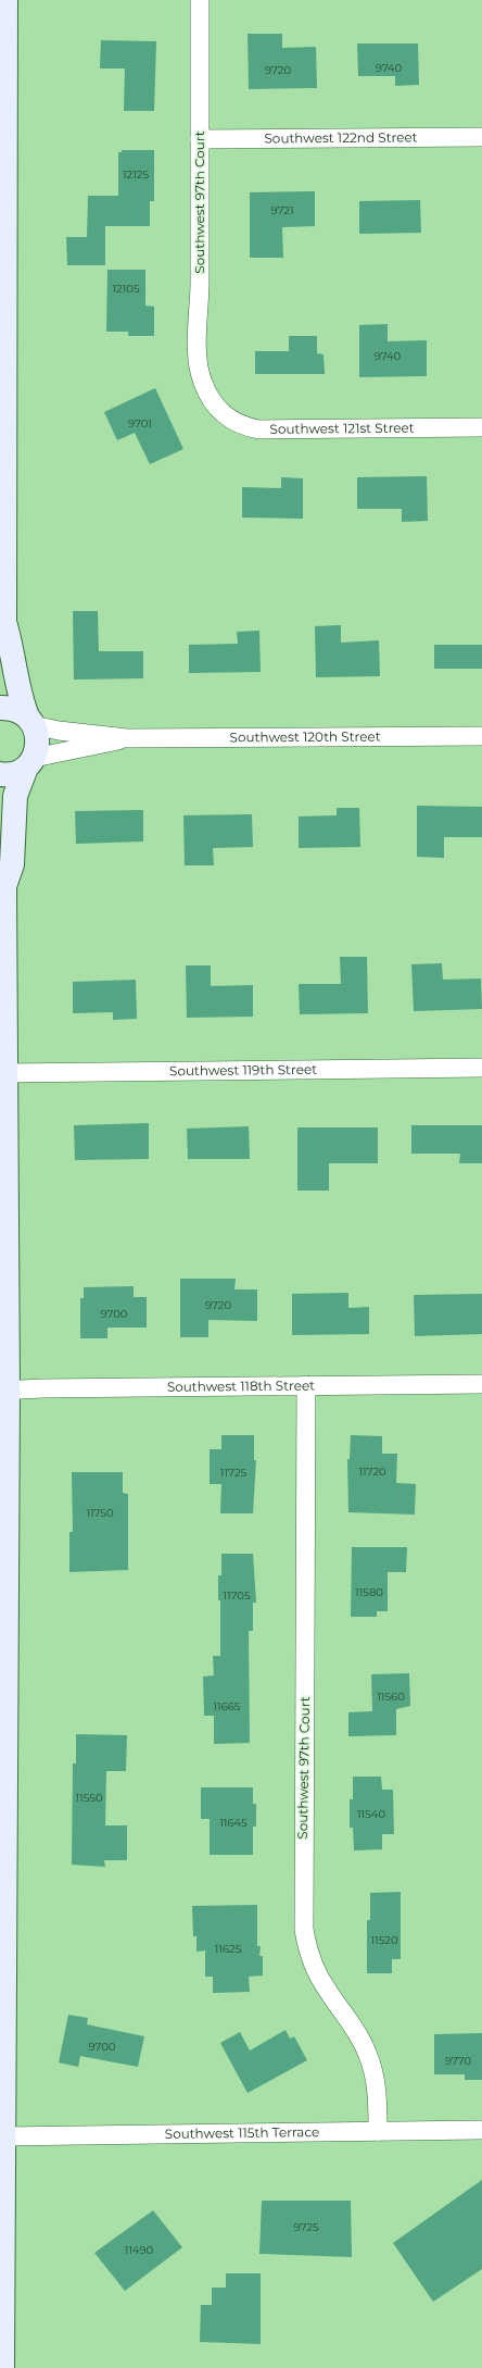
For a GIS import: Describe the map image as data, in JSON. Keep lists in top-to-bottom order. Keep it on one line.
{"streets":{"street":["Southwest 122nd Street","Southwest 97th Court","Southwest 121st Street","Southwest 120th Street","Southwest 119th Street","Southwest 118th Street","Southwest 115th Terrace"]},"crossings":[["Southwest 122nd Street","Southwest 97th Court"],["Southwest 97th Court","Southwest 121st Street"],["Southwest 97th Court","Southwest 118th Street"],["Southwest 97th Court","Southwest 115th Terrace"]],"house_numbers":["9740","9720","12125","9721","12105","9740","9701","9720","9700","11720","11725","11750","11580","11705","11560","11665","11550","11540","11645","11520","11625","9700","9770","9725","11490"]}
